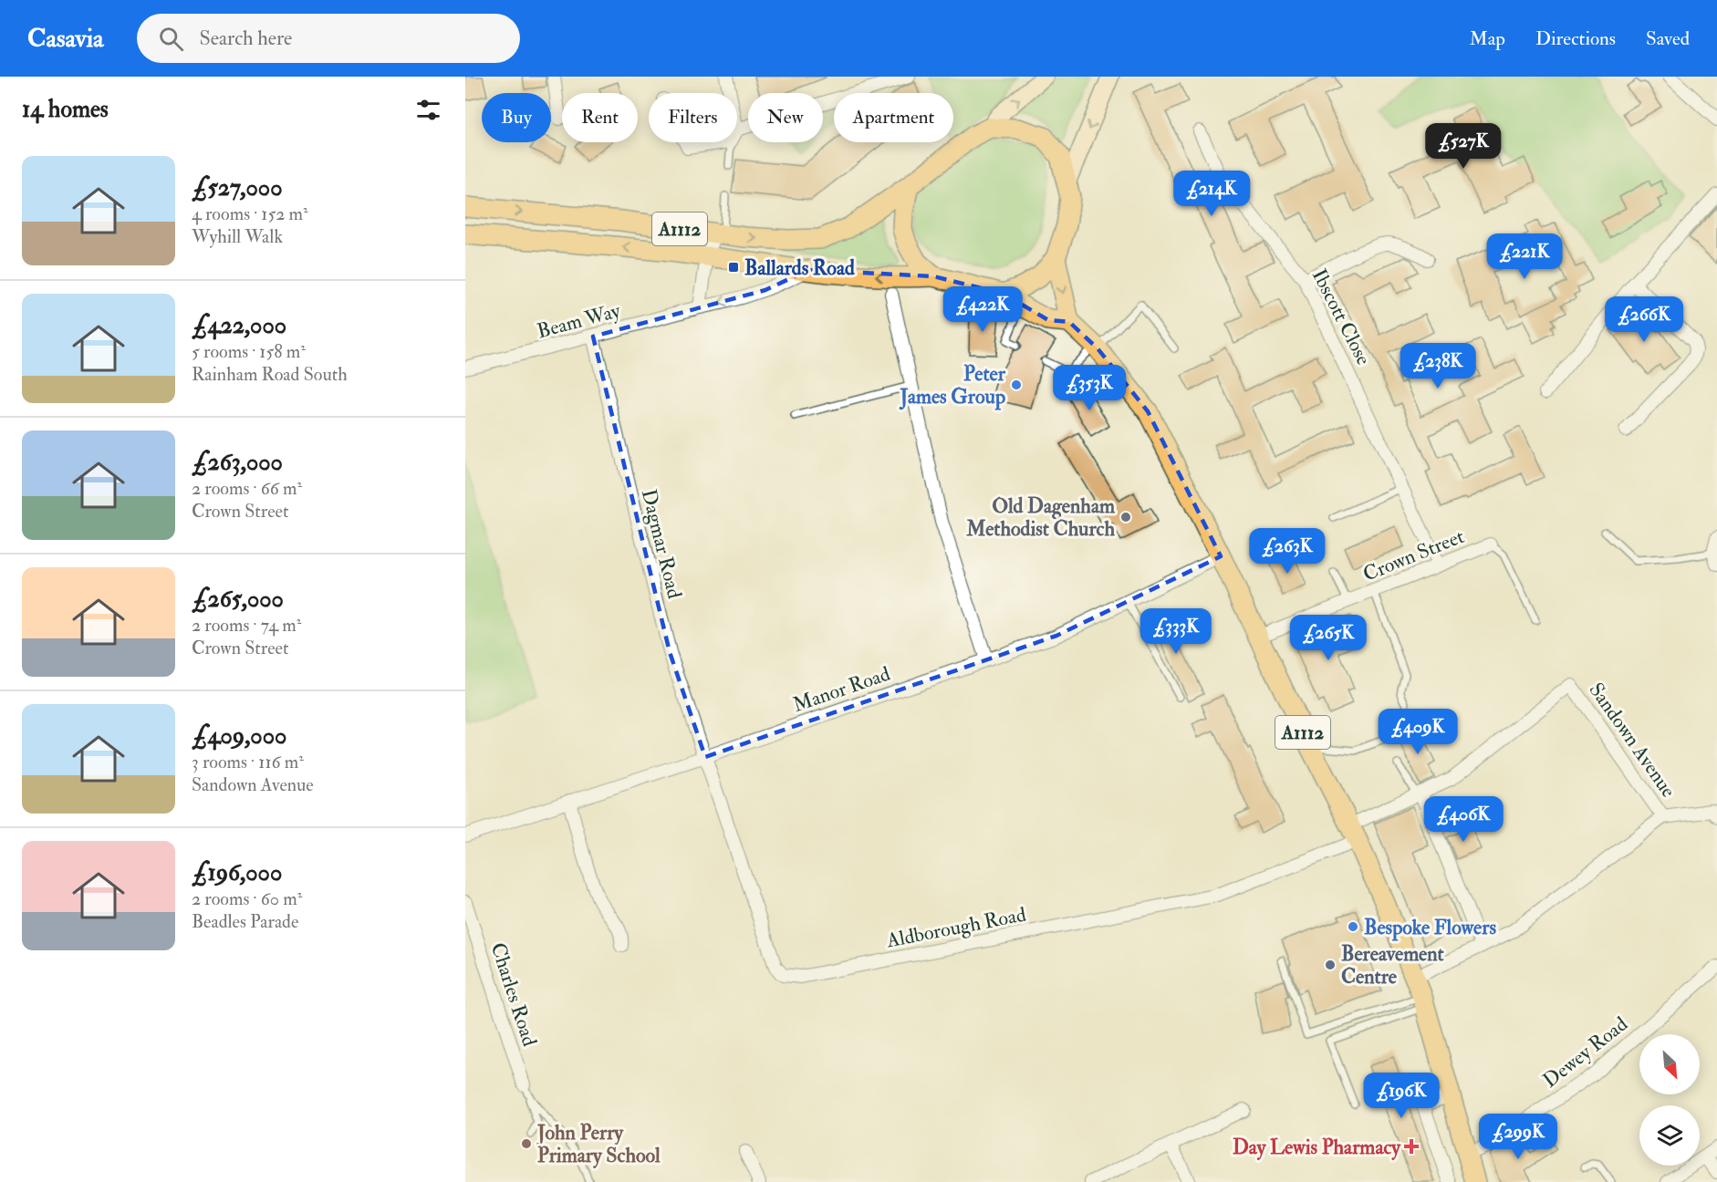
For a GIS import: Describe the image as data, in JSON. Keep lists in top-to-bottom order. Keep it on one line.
{"streets":{"main road":["A1112"],"street":["Ibscott Close","Beam Way","Dagmar Road","Crown Street","Manor Road","Sandown Avenue","Aldborough Road","Charles Road","Dewey Road"]},"crossings":[["A1112","Beam Way"],["A1112","Crown Street"],["A1112","Manor Road"],["A1112","Sandown Avenue"],["A1112","Aldborough Road"],["A1112","Dewey Road"],["Ibscott Close","Crown Street"],["Beam Way","Dagmar Road"],["Dagmar Road","Manor Road"],["Dagmar Road","Aldborough Road"],["Manor Road","Aldborough Road"],["Sandown Avenue","Aldborough Road"]],"places":{"transit":["Ballards Road"],"other":["Peter James Group","Old Dagenham Methodist Church","Bespoke Flowers","Bereavement Centre","John Perry Primary School"],"health":["Day Lewis Pharmacy"]},"north":"bottom right","page":{"header":"Casavia","search":"Search here","nav":["Map","Directions","Saved"],"heading":"14 homes","chip":["Buy","Rent","Filters","New","Apartment"],"price":["£527K","£214K","£221K","£422K","£266K","£238K","£353K","£263K","£333K","£265K","£409K","£406K","£196K","£299K"],"list":[{"name":"£527,000","note":"4 rooms · 152 m² · Wyhill Walk"},{"name":"£422,000","note":"5 rooms · 158 m² · Rainham Road South"},{"name":"£263,000","note":"2 rooms · 66 m² · Crown Street"},{"name":"£265,000","note":"2 rooms · 74 m² · Crown Street"},{"name":"£409,000","note":"3 rooms · 116 m² · Sandown Avenue"},{"name":"£196,000","note":"2 rooms · 60 m² · Beadles Parade"}]}}
